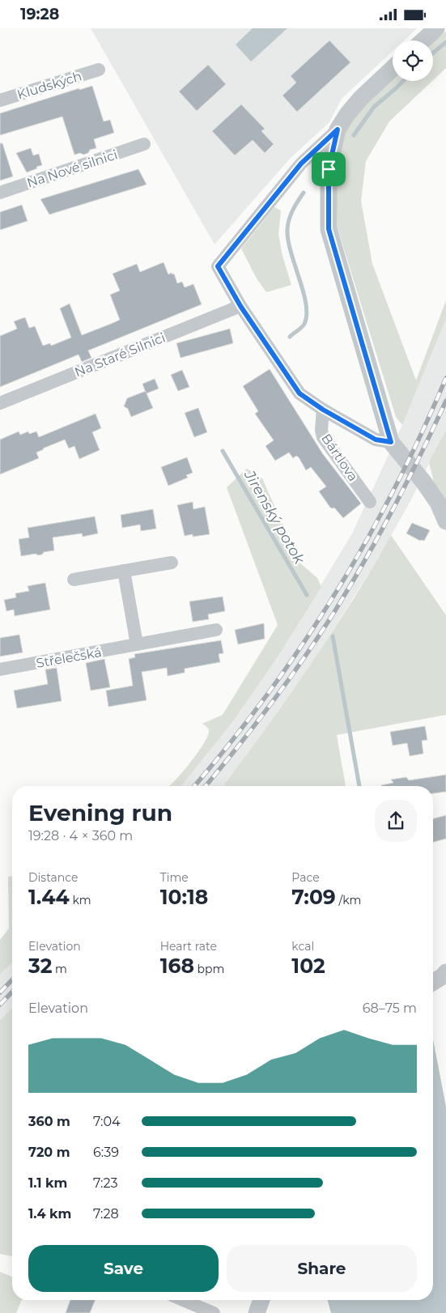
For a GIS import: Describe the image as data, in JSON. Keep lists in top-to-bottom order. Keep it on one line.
{"streets":{"street":["Kludských","Na Nové silnici","Na Staré Silnici","Bártlova","Střelečská"]},"crossings":[["Na Staré Silnici","Bártlova"]],"water":["Jirenský potok"],"page":{"status":"19:28","heading":["Evening run","19:28 · 4 × 360 m"],"stats":[["Distance","1.44 km"],["Time","10:18"],["Pace","7:09 /km"],["Elevation","32 m"],["Heart rate","168 bpm"],["kcal","102"]],"chart":["Elevation","68–75 m"],"list":[{"name":"360 m","note":"7:04"},{"name":"720 m","note":"6:39"},{"name":"1.1 km","note":"7:23"},{"name":"1.4 km","note":"7:28"}],"buttons":["Save","Share"]}}
